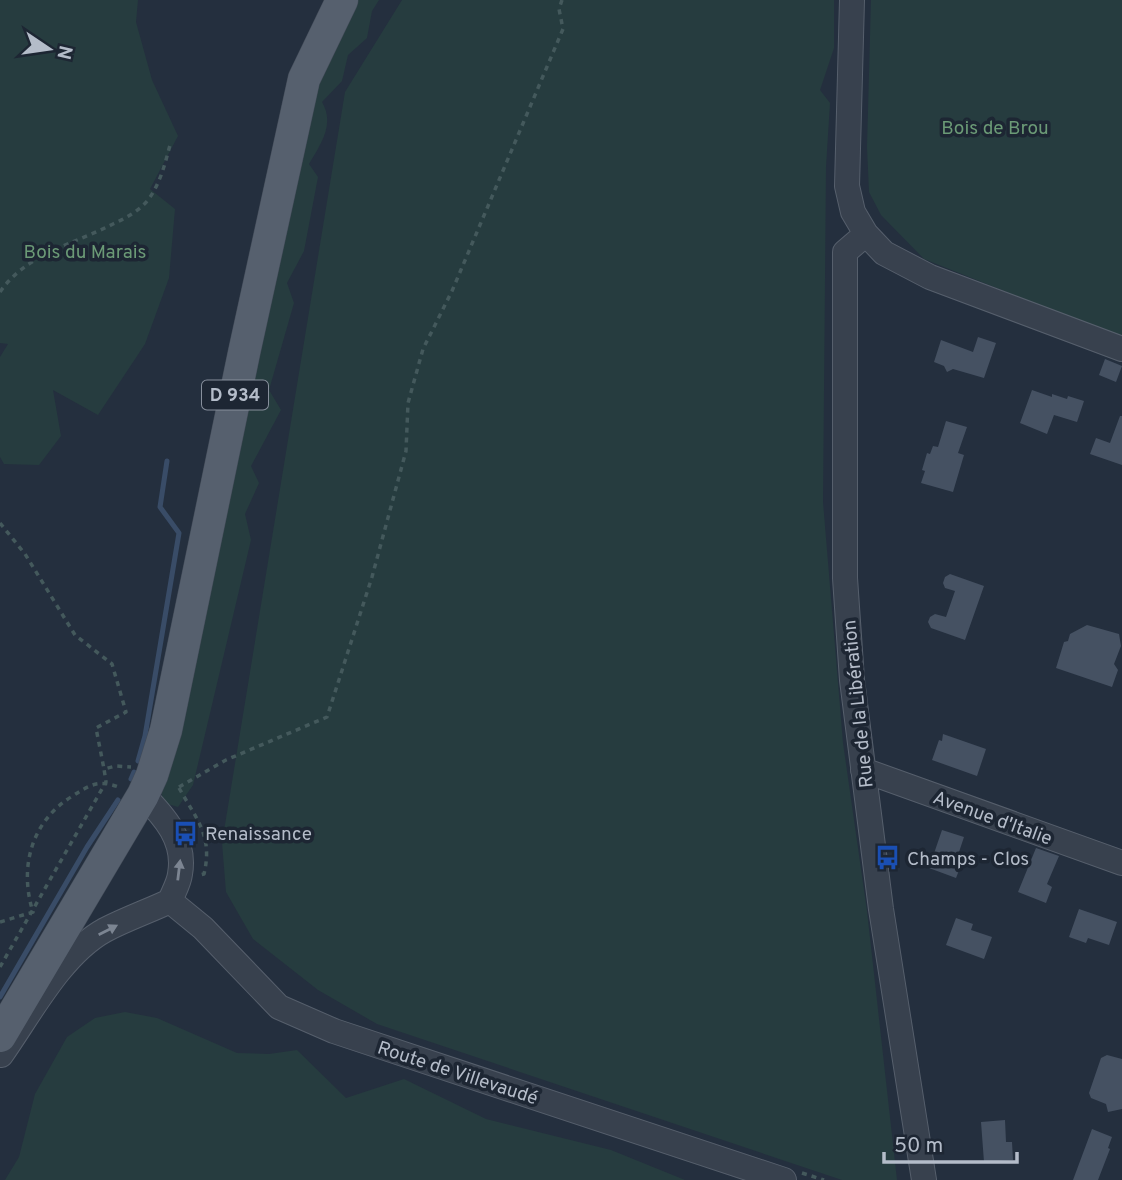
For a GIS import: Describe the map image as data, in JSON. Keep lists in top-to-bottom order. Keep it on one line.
{"streets":{"main road":["D 934"],"street":["Rue de la Libération","Avenue d'Italie","Route de Villevaudé"]},"crossings":[["Rue de la Libération","Avenue d'Italie"]],"parks":["Bois de Brou","Bois du Marais"],"places":{"bus stop":["Renaissance","Champs - Clos"]},"scale_bar":"50 m","north":"right"}
